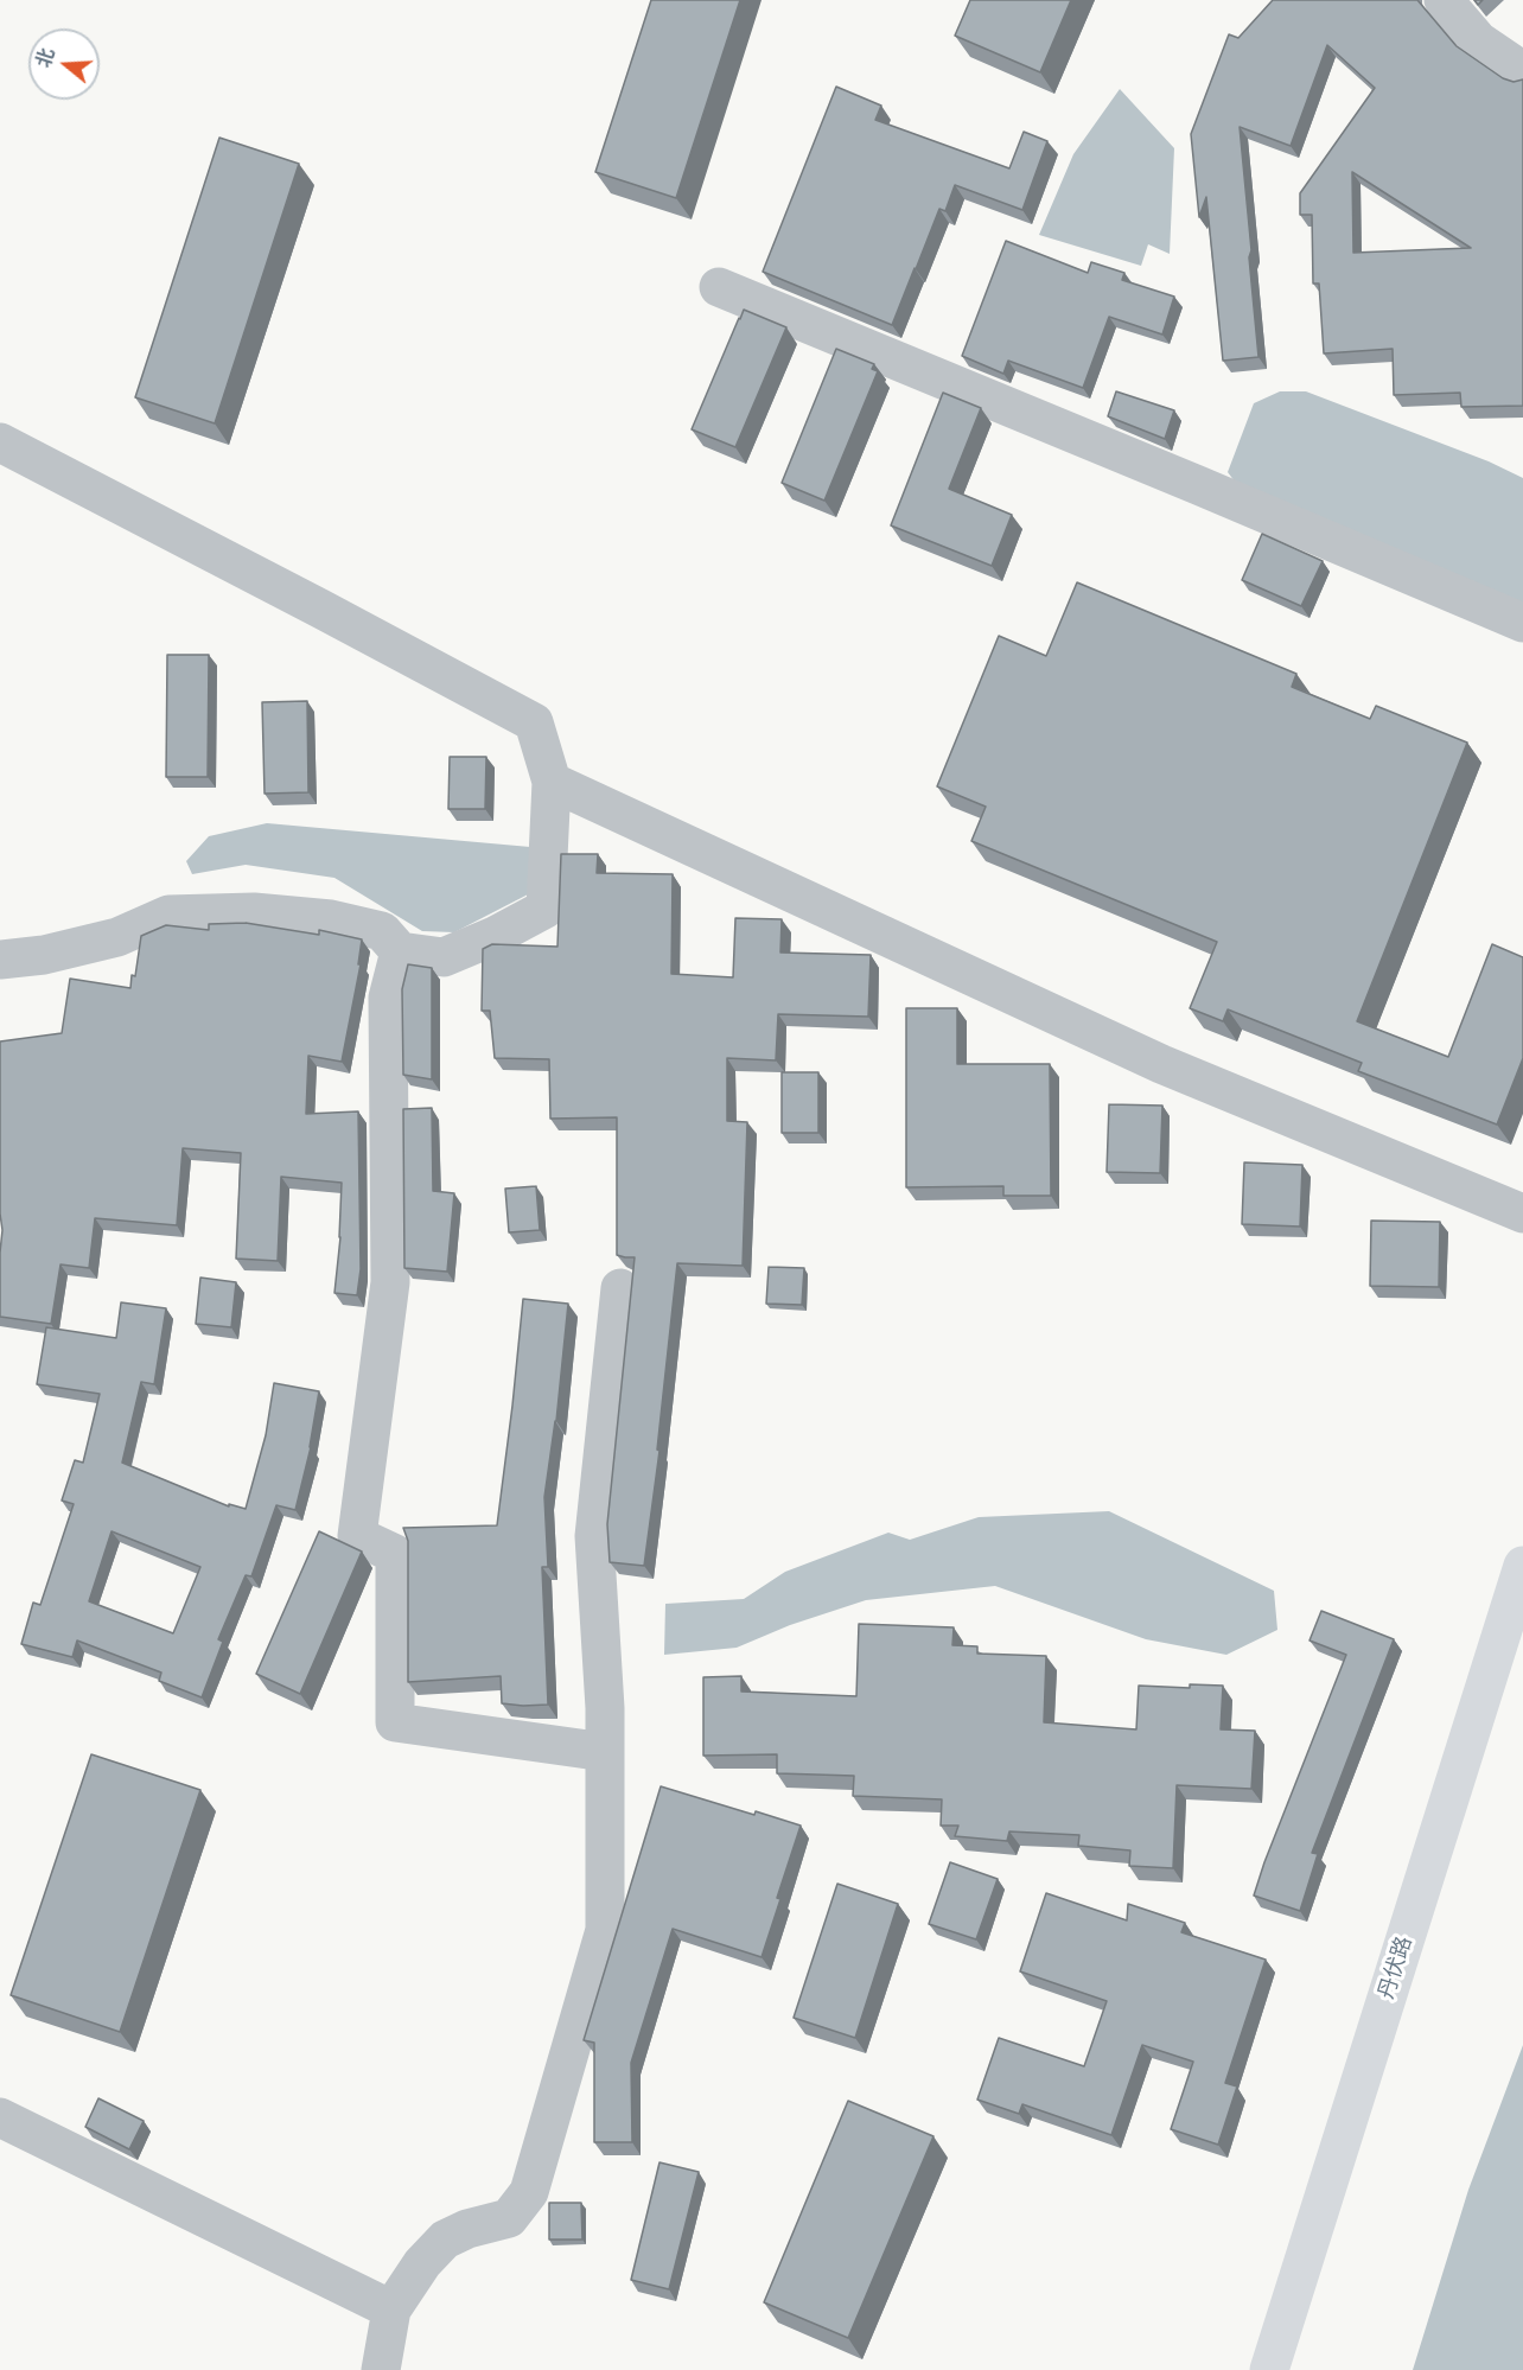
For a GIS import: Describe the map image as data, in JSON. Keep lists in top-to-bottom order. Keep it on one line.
{"streets":{"main road":["丹伏路"]},"north":"left"}
